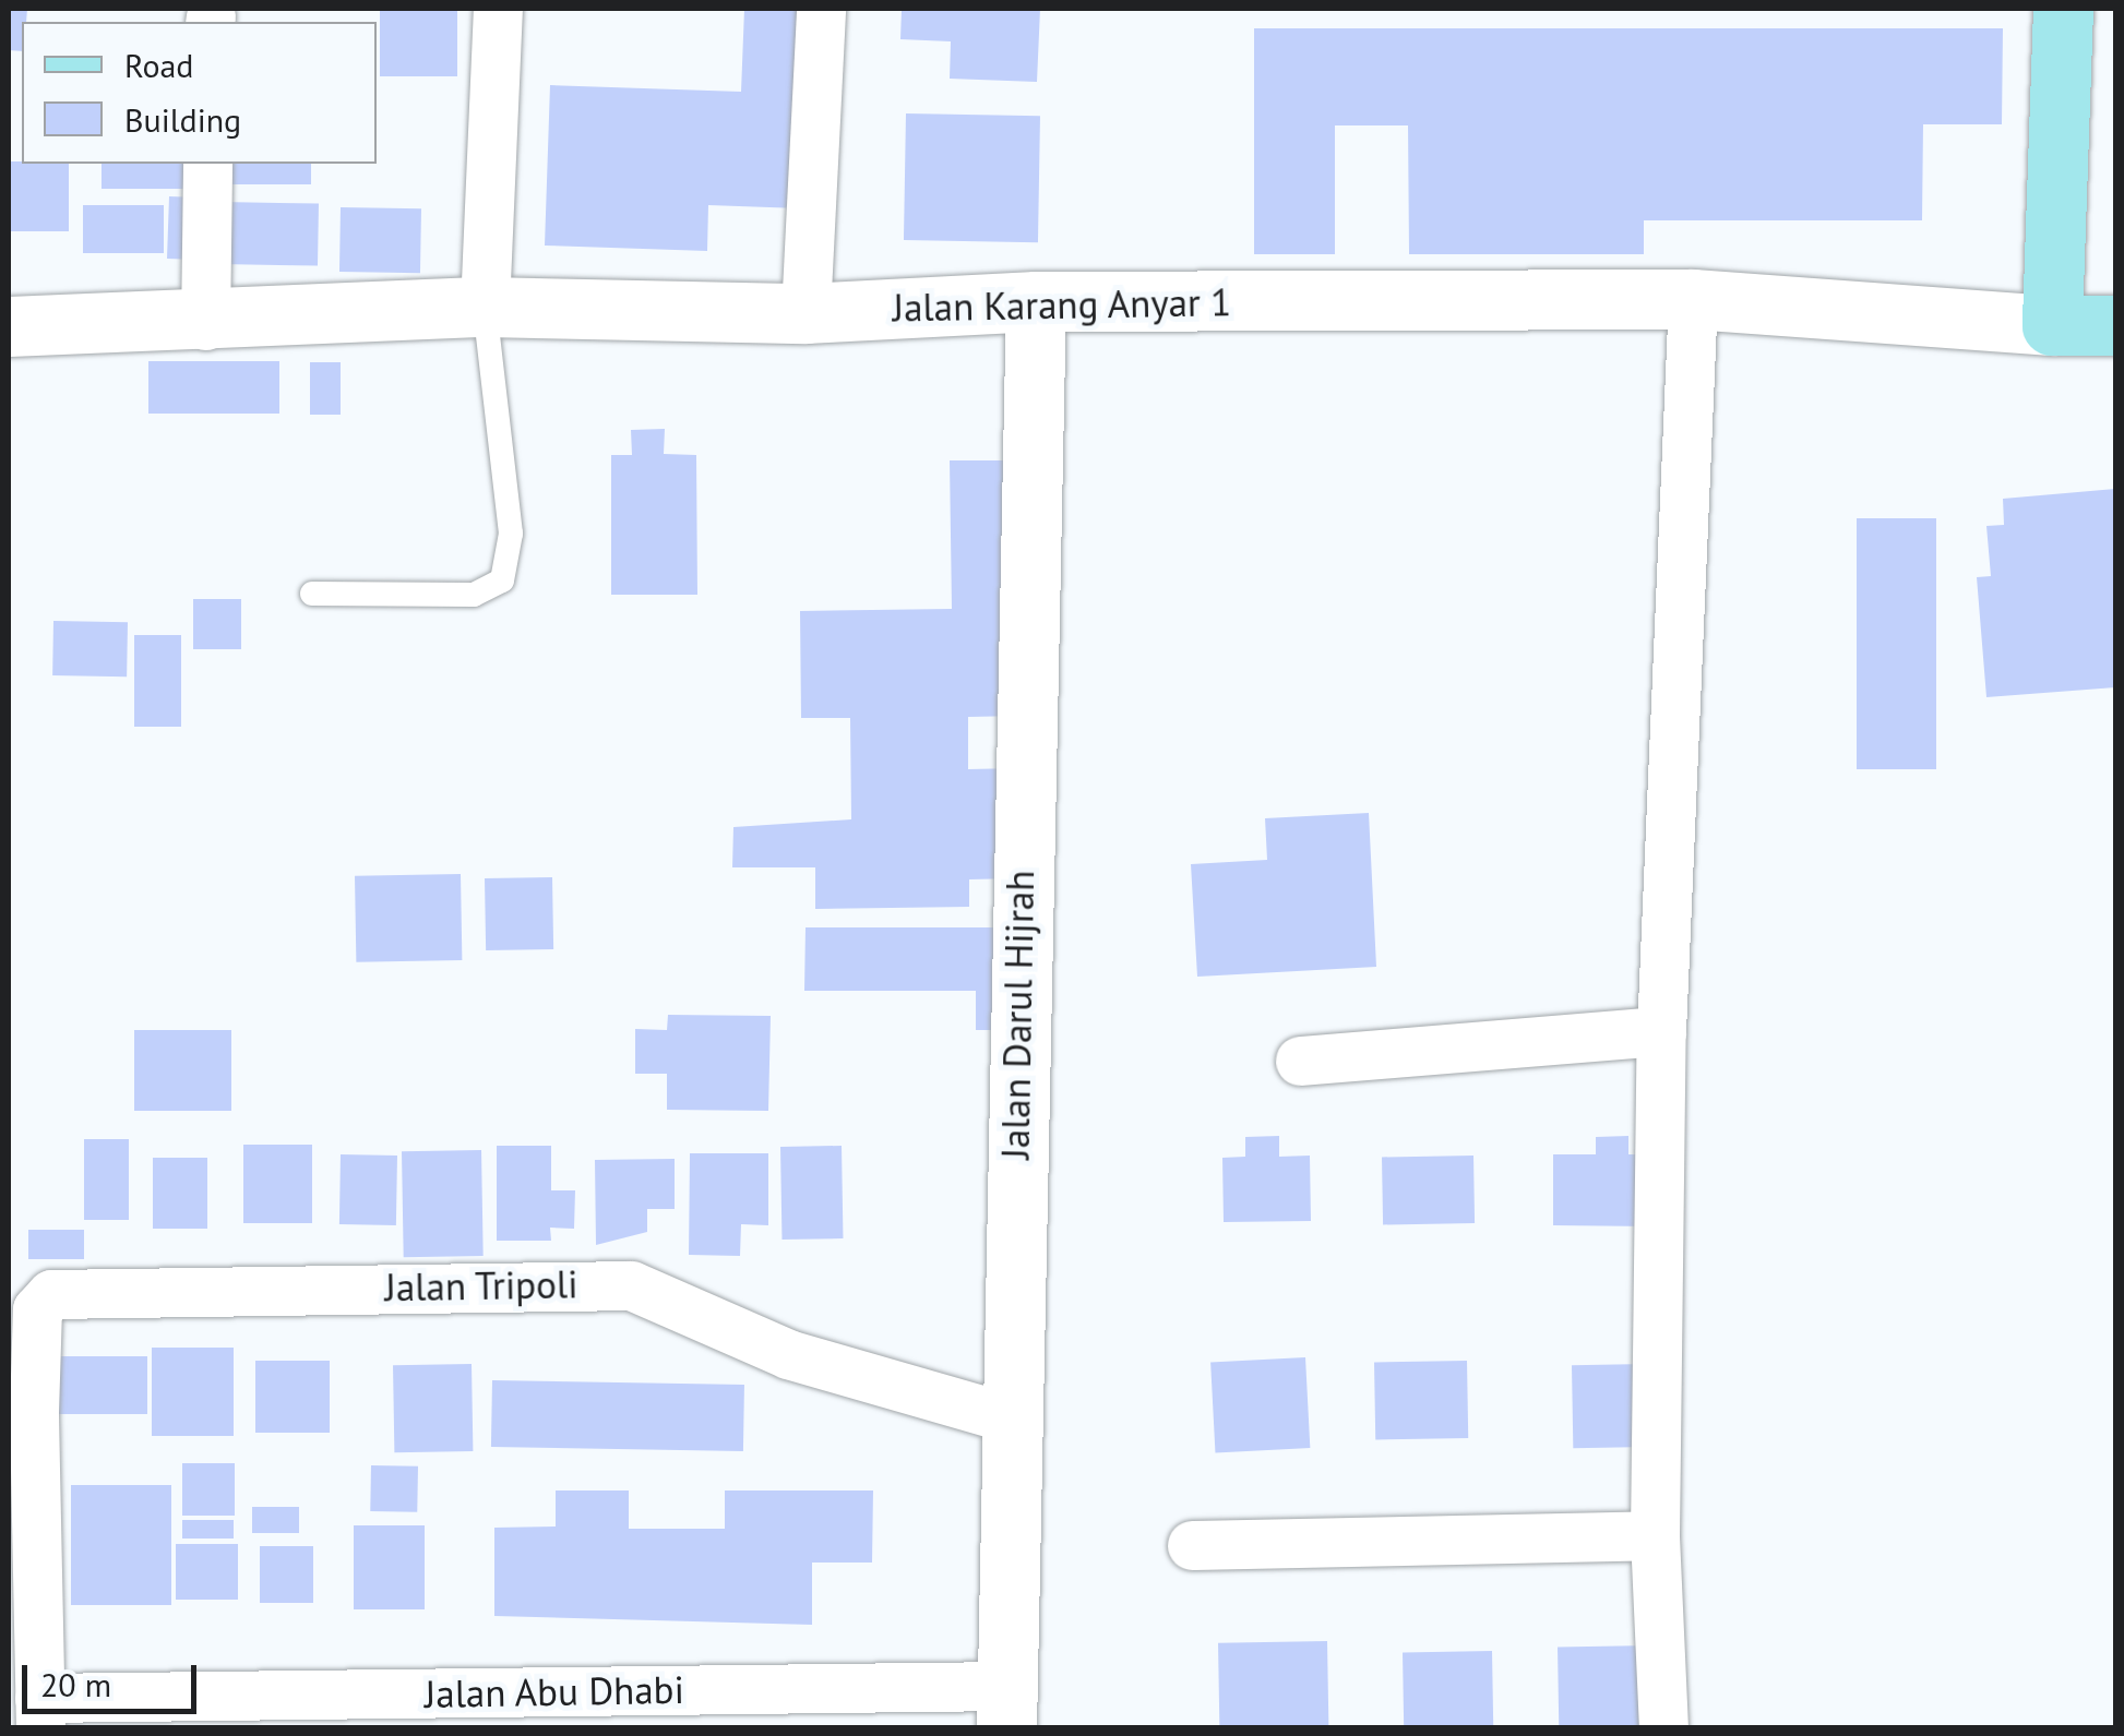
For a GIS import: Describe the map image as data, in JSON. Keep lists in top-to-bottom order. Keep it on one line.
{"streets":{"main road":["Jalan Karang Anyar 1","Jalan Darul Hijrah"],"street":["Jalan Tripoli","Jalan Abu Dhabi"]},"crossings":[["Jalan Karang Anyar 1","Jalan Darul Hijrah"],["Jalan Darul Hijrah","Jalan Tripoli"],["Jalan Darul Hijrah","Jalan Abu Dhabi"],["Jalan Tripoli","Jalan Abu Dhabi"]],"legend":["Road","Building"],"scale_bar":"20 m"}
